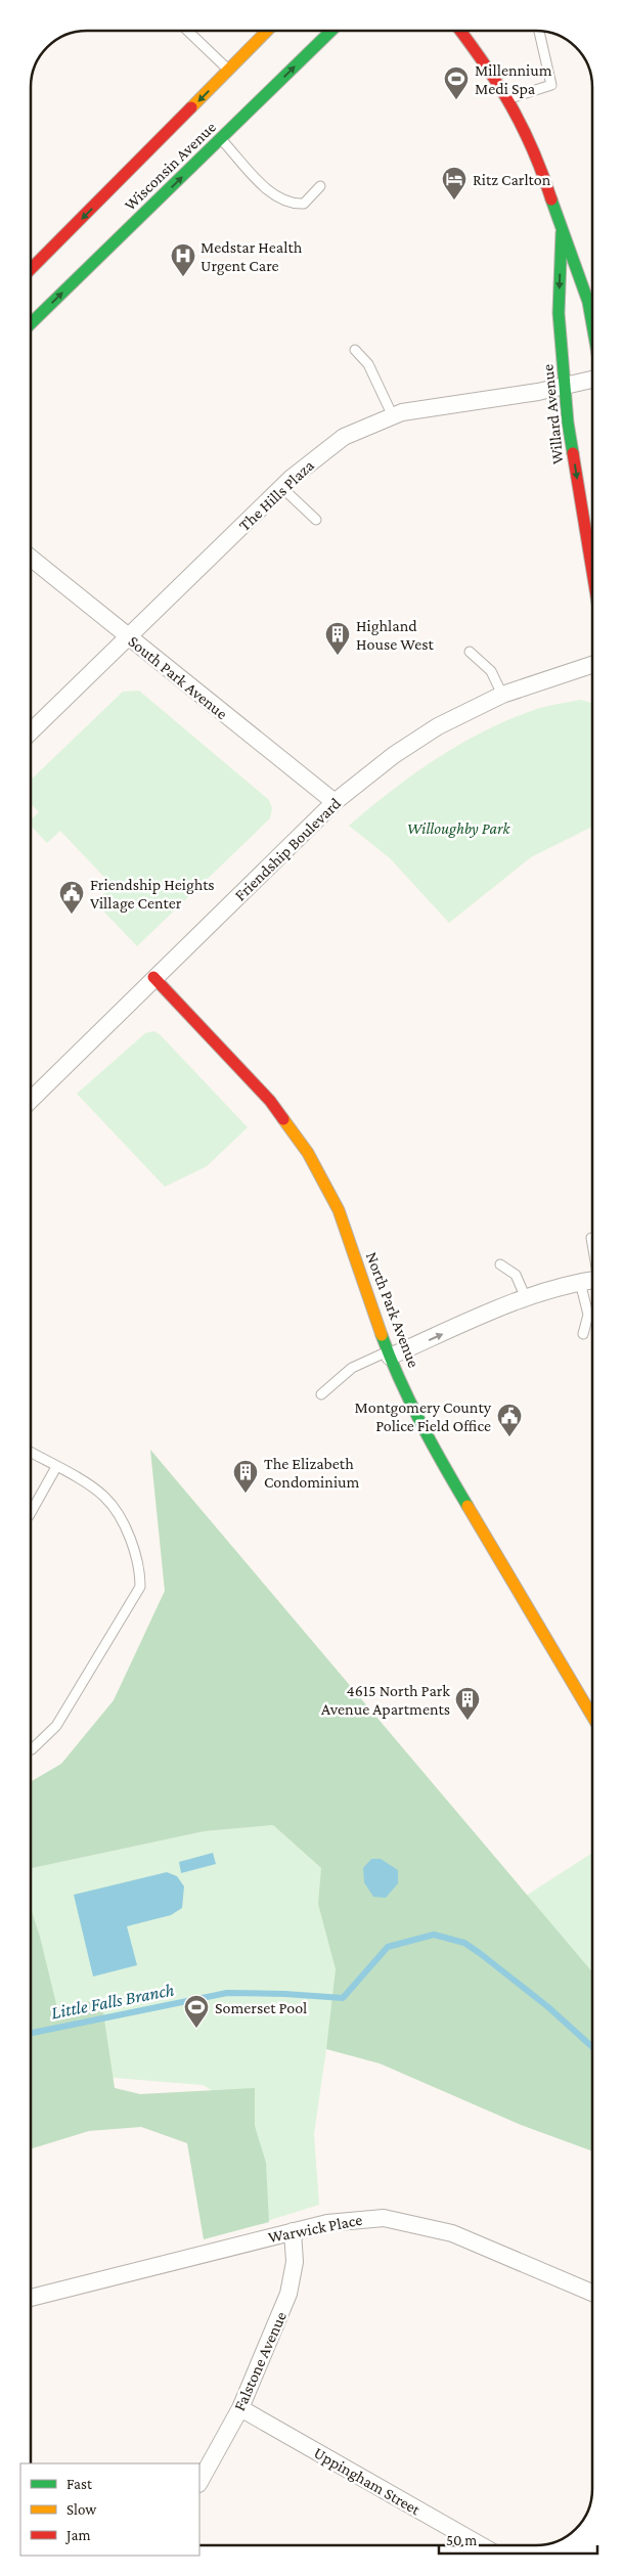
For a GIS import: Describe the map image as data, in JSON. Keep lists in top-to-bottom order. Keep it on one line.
{"streets":{"street":["Wisconsin Avenue","Willard Avenue","The Hills Plaza","South Park Avenue","Friendship Boulevard","North Park Avenue","Warwick Place","Falstone Avenue","Uppingham Street"]},"crossings":[["Willard Avenue","The Hills Plaza"],["The Hills Plaza","South Park Avenue"],["South Park Avenue","Friendship Boulevard"],["Friendship Boulevard","North Park Avenue"],["Warwick Place","Falstone Avenue"],["Falstone Avenue","Uppingham Street"]],"one_way":["Willard Avenue"],"water":["Little Falls Branch"],"parks":["Willoughby Park"],"places":{"sports":["Millennium Medi Spa","Somerset Pool"],"hotel":["Ritz Carlton"],"hospital":["Medstar Health Urgent Care"],"building":["Highland House West","The Elizabeth Condominium","4615 North Park Avenue Apartments"],"public building":["Friendship Heights Village Center","Montgomery County Police Field Office"]},"legend":["Fast","Slow","Jam"],"scale_bar":"50 m"}
